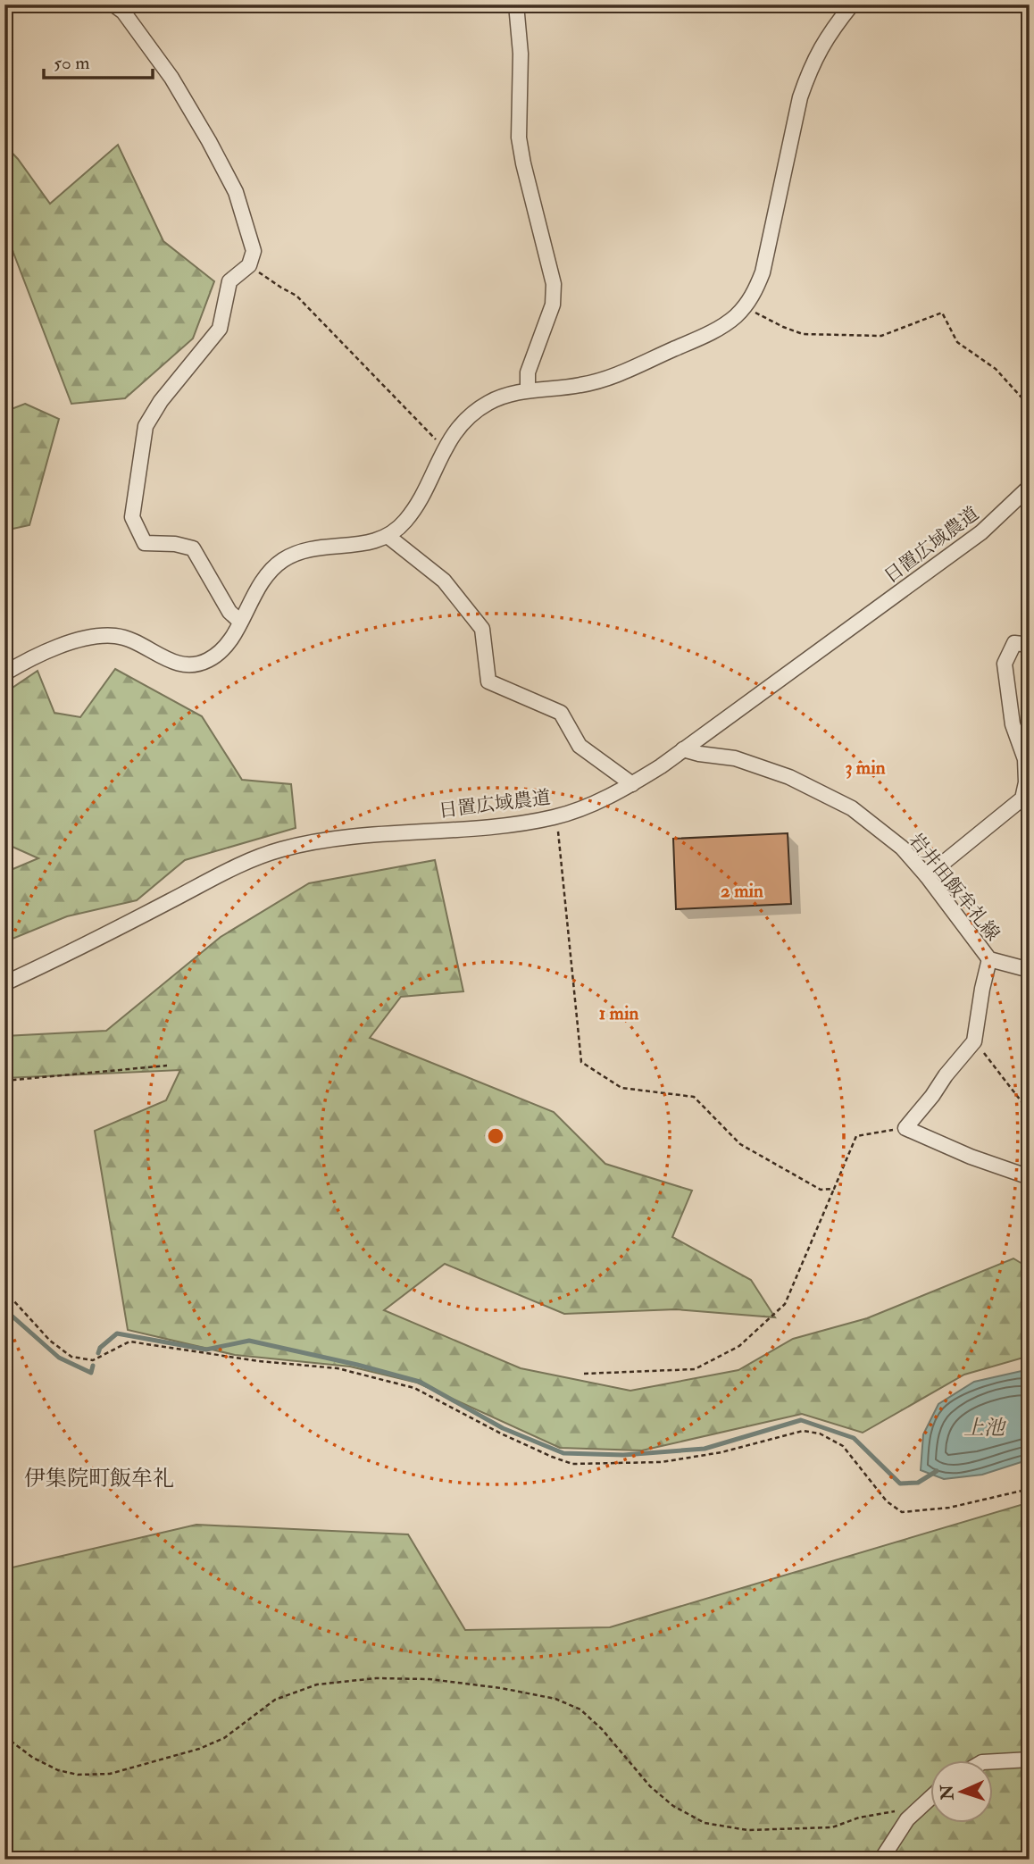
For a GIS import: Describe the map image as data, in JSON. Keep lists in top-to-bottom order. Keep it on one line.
{"streets":{"street":["日置広域農道","岩井田飯牟礼線"]},"crossings":[["日置広域農道","岩井田飯牟礼線"]],"districts":["伊集院町飯牟礼"],"water":["上池"],"scale_bar":"50 m","north":"left","rings":["3 min","2 min","1 min"]}
